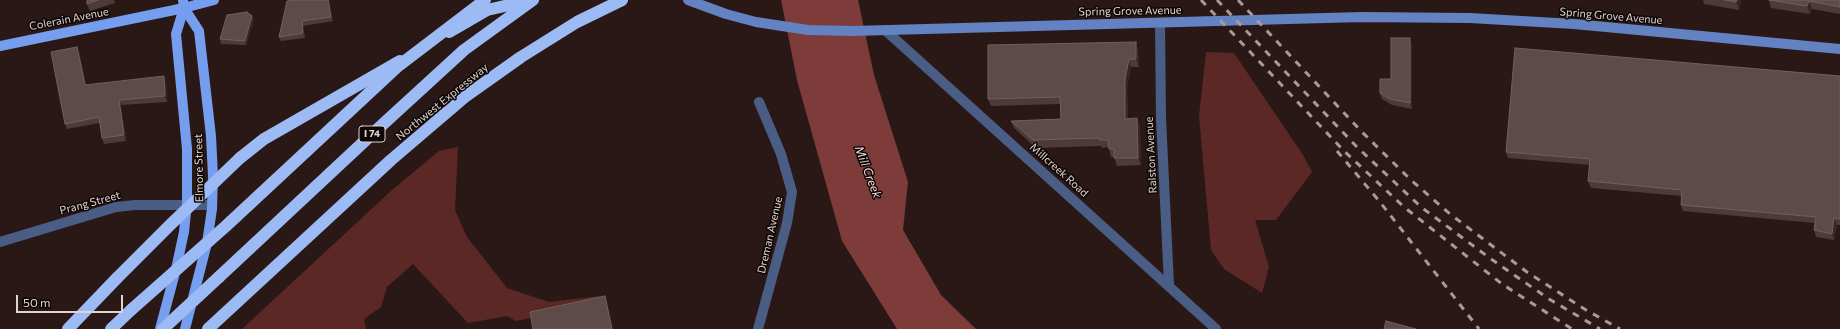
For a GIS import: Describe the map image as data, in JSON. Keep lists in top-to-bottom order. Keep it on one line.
{"streets":{"highway":["Northwest Expressway","I 74"],"main road":["Spring Grove Avenue","Colerain Avenue","Elmore Street"],"street":["Ralston Avenue","Millcreek Road","Prang Street","Dreman Avenue"]},"crossings":[["Spring Grove Avenue","Ralston Avenue"],["Spring Grove Avenue","Millcreek Road"],["Colerain Avenue","Elmore Street"],["Ralston Avenue","Millcreek Road"],["Elmore Street","Prang Street"]],"water":["Mill Creek"],"scale_bar":"50 m"}
